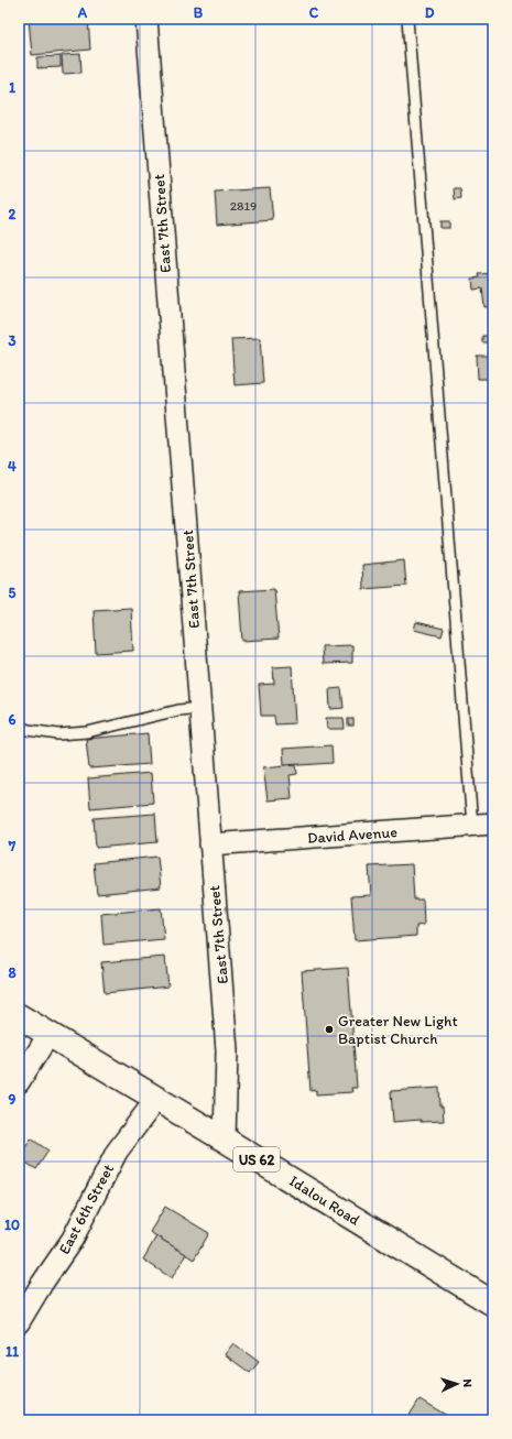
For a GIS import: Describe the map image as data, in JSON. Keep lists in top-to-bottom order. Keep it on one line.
{"streets":{"main road":["US 62","Idalou Road"],"street":["East 7th Street","David Avenue","East 6th Street"]},"crossings":[["East 7th Street","David Avenue"],["East 7th Street","Idalou Road"],["Idalou Road","East 6th Street"]],"places":["Greater New Light Baptist Church"],"house_numbers":["2819"],"north":"right","grid":{"columns":["A","B","C","D"],"rows":["1","2","3","4","5","6","7","8","9","10","11"]}}
